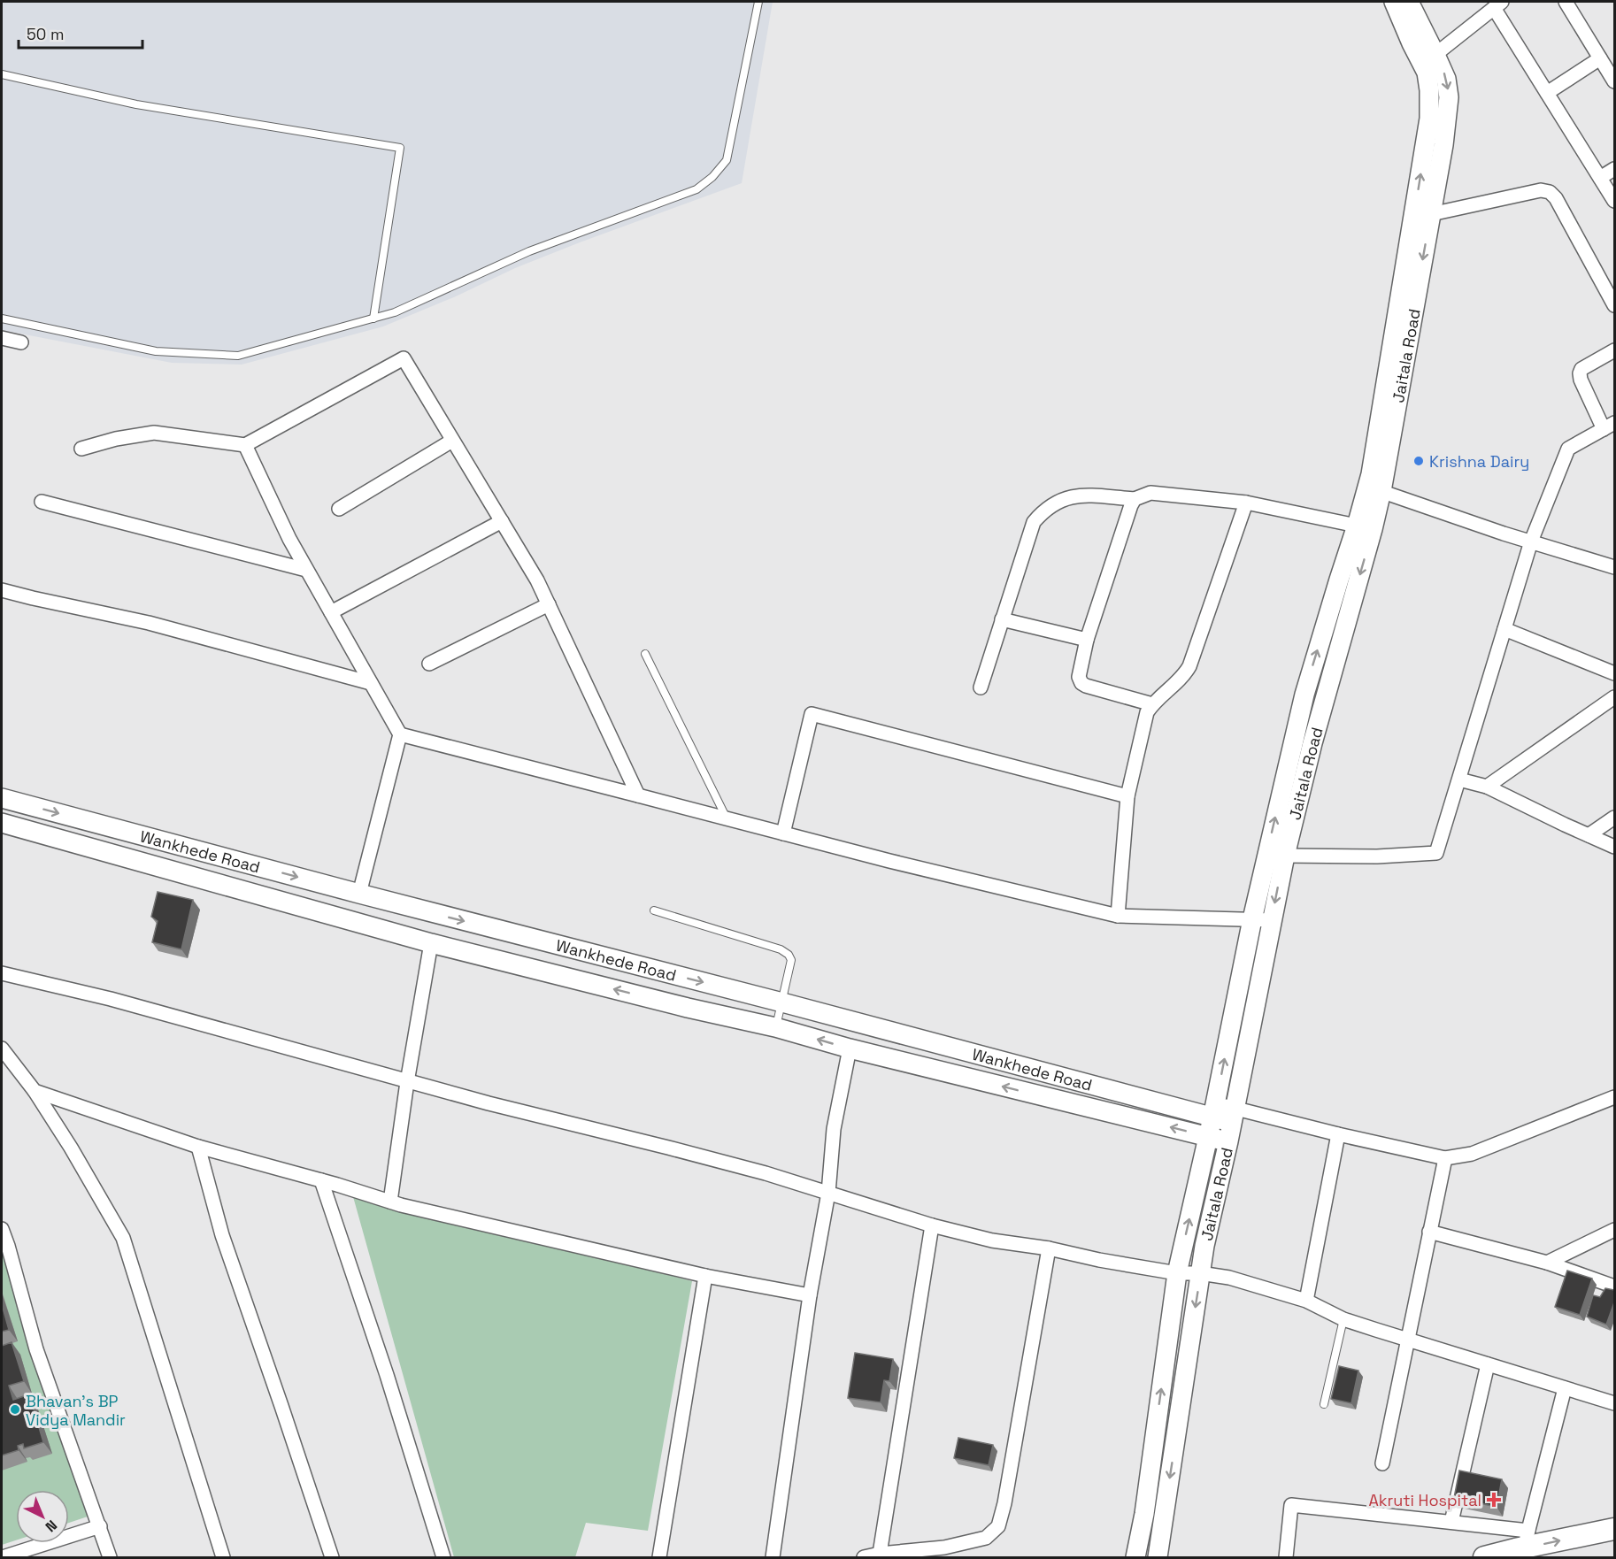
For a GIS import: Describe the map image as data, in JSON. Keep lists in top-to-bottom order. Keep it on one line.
{"streets":{"main road":["Jaitala Road","Wankhede Road"]},"crossings":[["Jaitala Road","Wankhede Road"]],"places":{"other":["Krishna Dairy","Bhavan's BP Vidya Mandir"],"health":["Akruti Hospital"]},"scale_bar":"50 m","north":"bottom right"}
